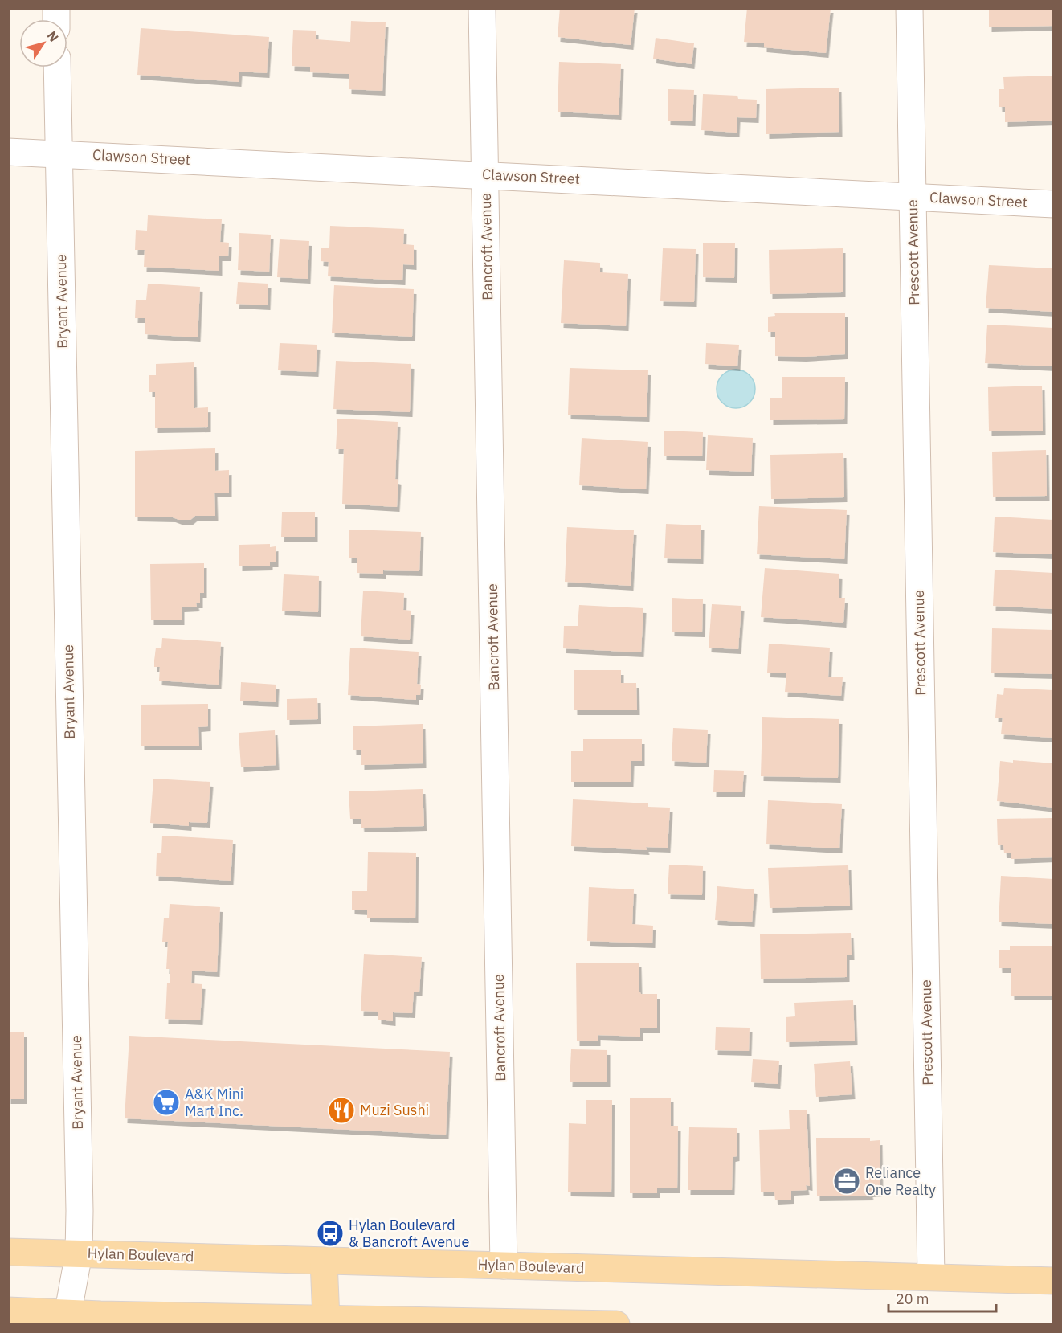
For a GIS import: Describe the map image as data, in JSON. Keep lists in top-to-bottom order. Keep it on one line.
{"streets":{"main road":["Hylan Boulevard"],"street":["Clawson Street","Bancroft Avenue","Prescott Avenue","Bryant Avenue"]},"crossings":[["Clawson Street","Bancroft Avenue"],["Clawson Street","Prescott Avenue"],["Clawson Street","Bryant Avenue"],["Bancroft Avenue","Hylan Boulevard"],["Prescott Avenue","Hylan Boulevard"],["Bryant Avenue","Hylan Boulevard"]],"places":{"supermarket":["A&K Mini Mart Inc."],"restaurant":["Muzi Sushi"],"office":["Reliance One Realty"],"bus stop":["Hylan Boulevard & Bancroft Avenue"]},"scale_bar":"20 m","north":"top right"}
